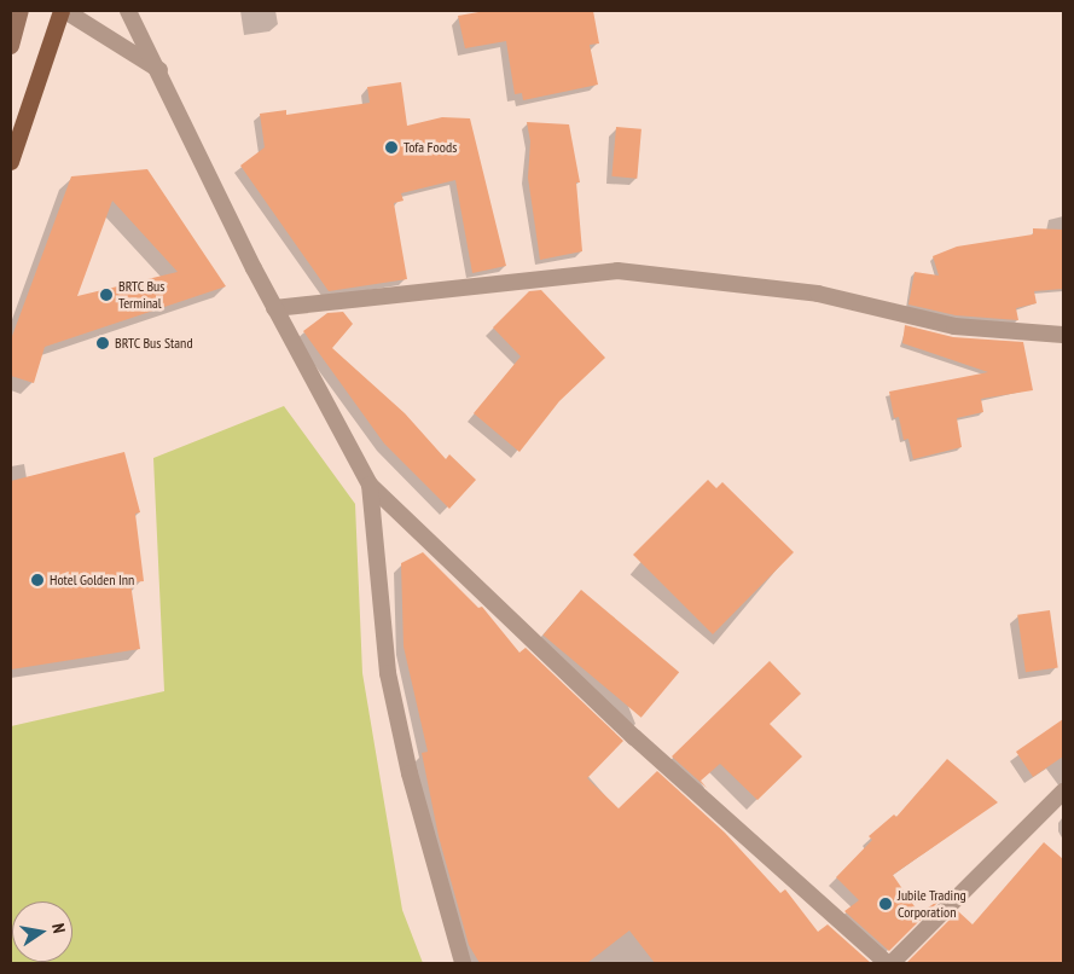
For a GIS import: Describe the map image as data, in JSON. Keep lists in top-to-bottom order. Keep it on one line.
{"places":["Tofa Foods","BRTC Bus Terminal","BRTC Bus Stand","Hotel Golden Inn","Jubile Trading Corporation"],"north":"right"}
